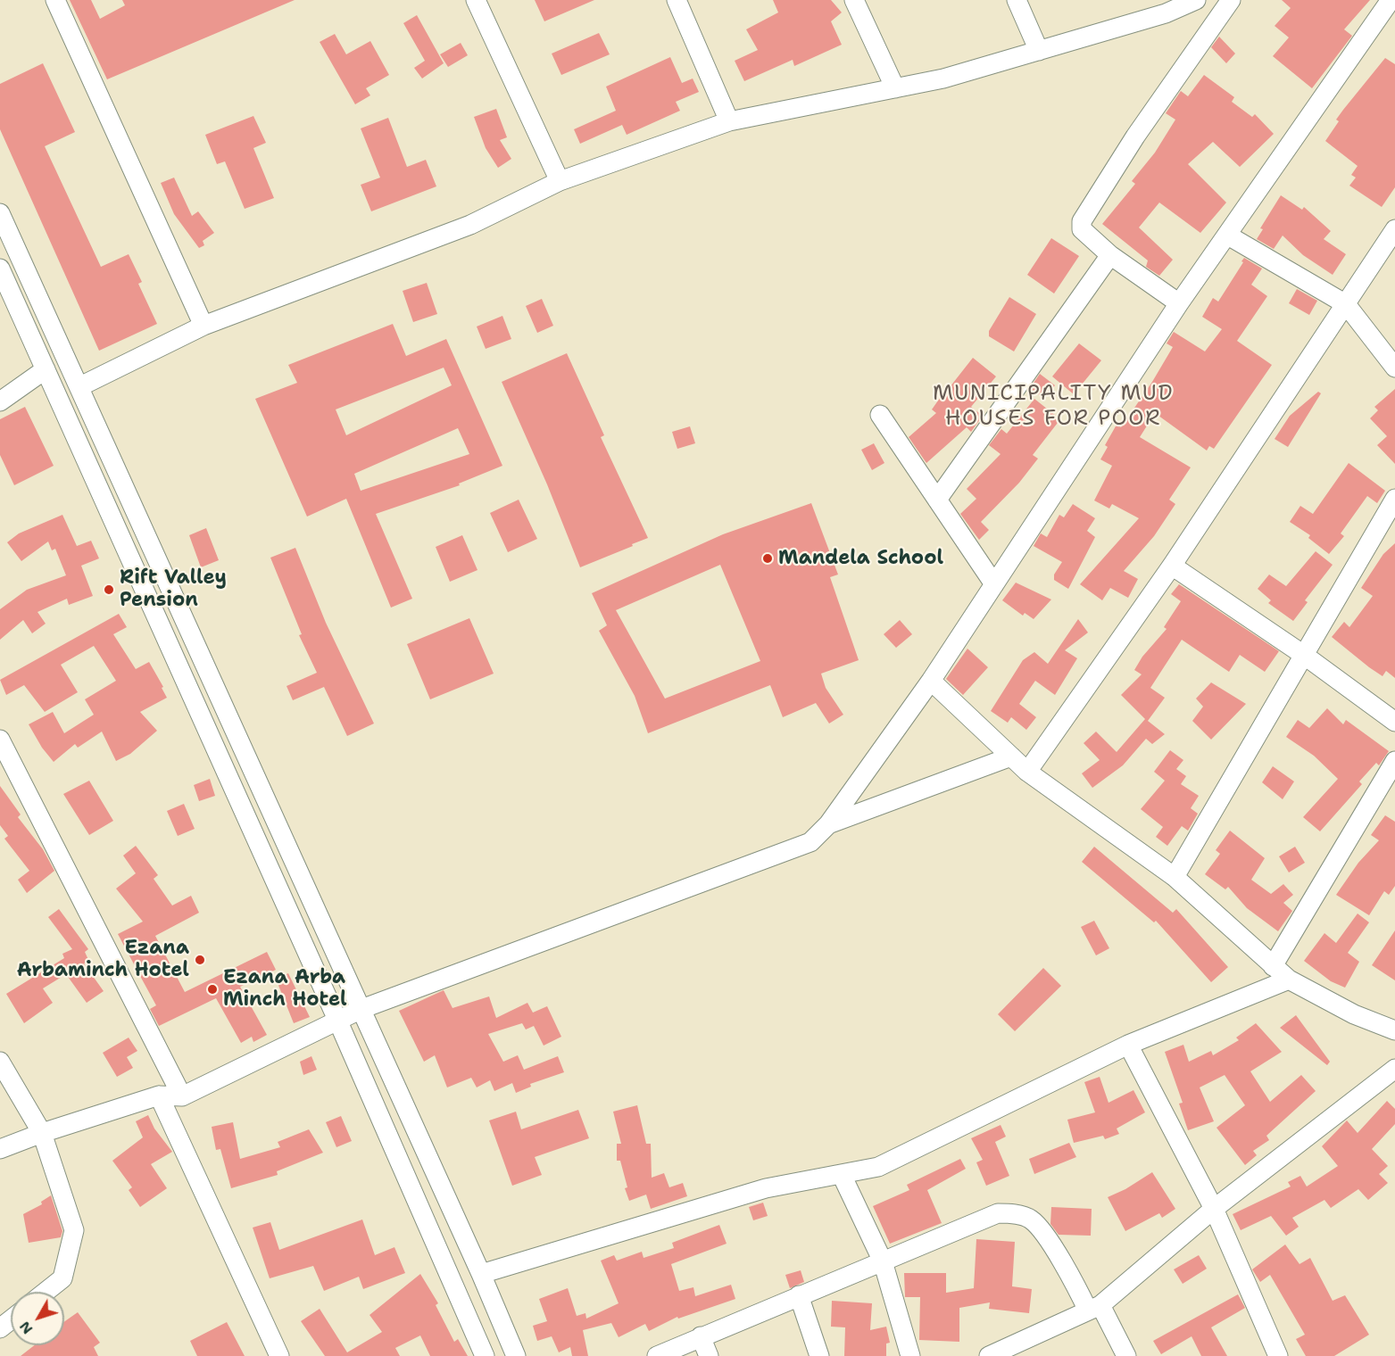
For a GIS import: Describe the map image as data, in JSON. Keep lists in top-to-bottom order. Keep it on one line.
{"districts":["MUNICIPALITY MUD HOUSES FOR POOR"],"places":["Mandela School","Rift Valley Pension","Ezana Arbaminch Hotel","Ezana Arba Minch Hotel"],"north":"bottom left"}
